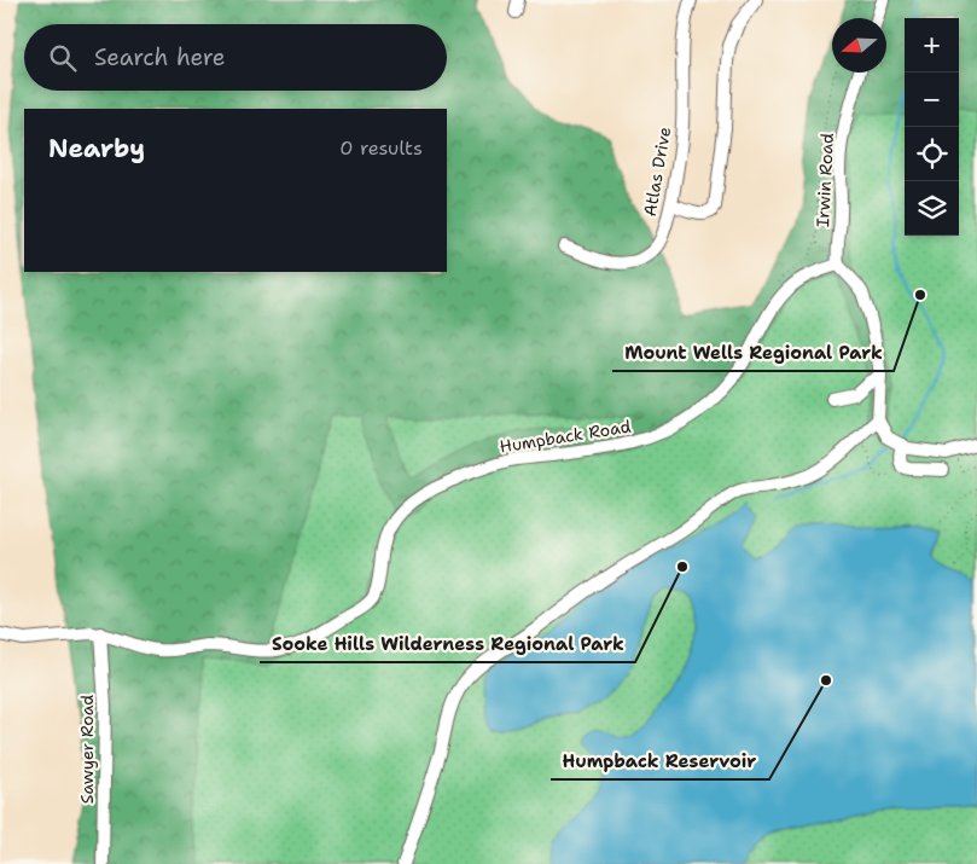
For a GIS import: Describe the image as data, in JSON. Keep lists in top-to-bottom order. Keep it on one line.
{"streets":{"street":["Atlas Drive","Irwin Road","Humpback Road","Sawyer Road"]},"crossings":[["Irwin Road","Humpback Road"],["Humpback Road","Sawyer Road"]],"places":["Mount Wells Regional Park","Sooke Hills Wilderness Regional Park","Humpback Reservoir"],"north":"left","page":{"map_buttons":["+","−"],"search":"Search here","heading":["Nearby","0 results"]}}
